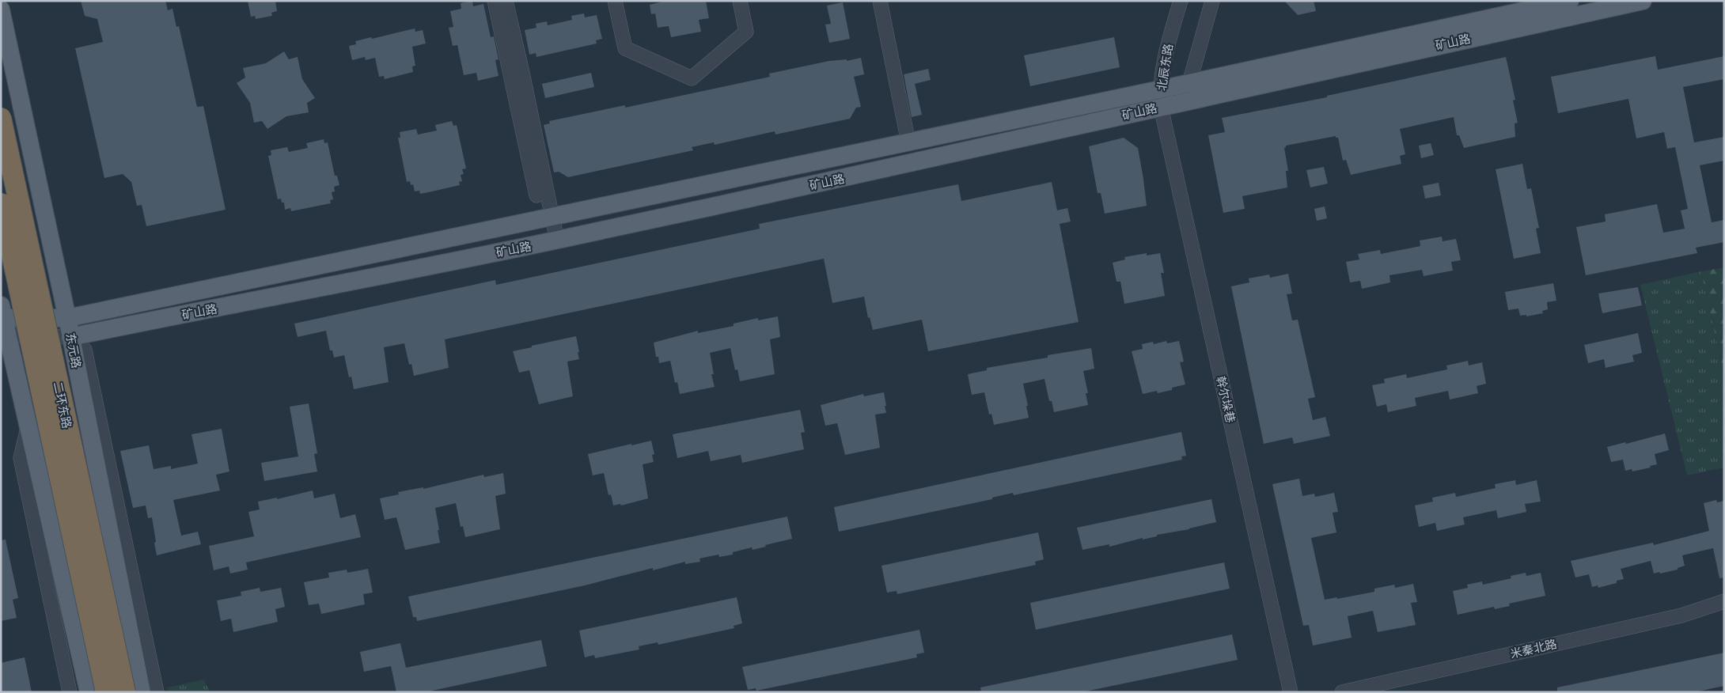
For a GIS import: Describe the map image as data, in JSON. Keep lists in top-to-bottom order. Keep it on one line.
{"streets":{"highway":["二环东路"],"main road":["矿山路","东元路"],"street":["北辰东路","幹尔垛巷","米秦北路"]},"crossings":[["矿山路","北辰东路"],["矿山路","东元路"],["矿山路","幹尔垛巷"],["北辰东路","幹尔垛巷"]]}
